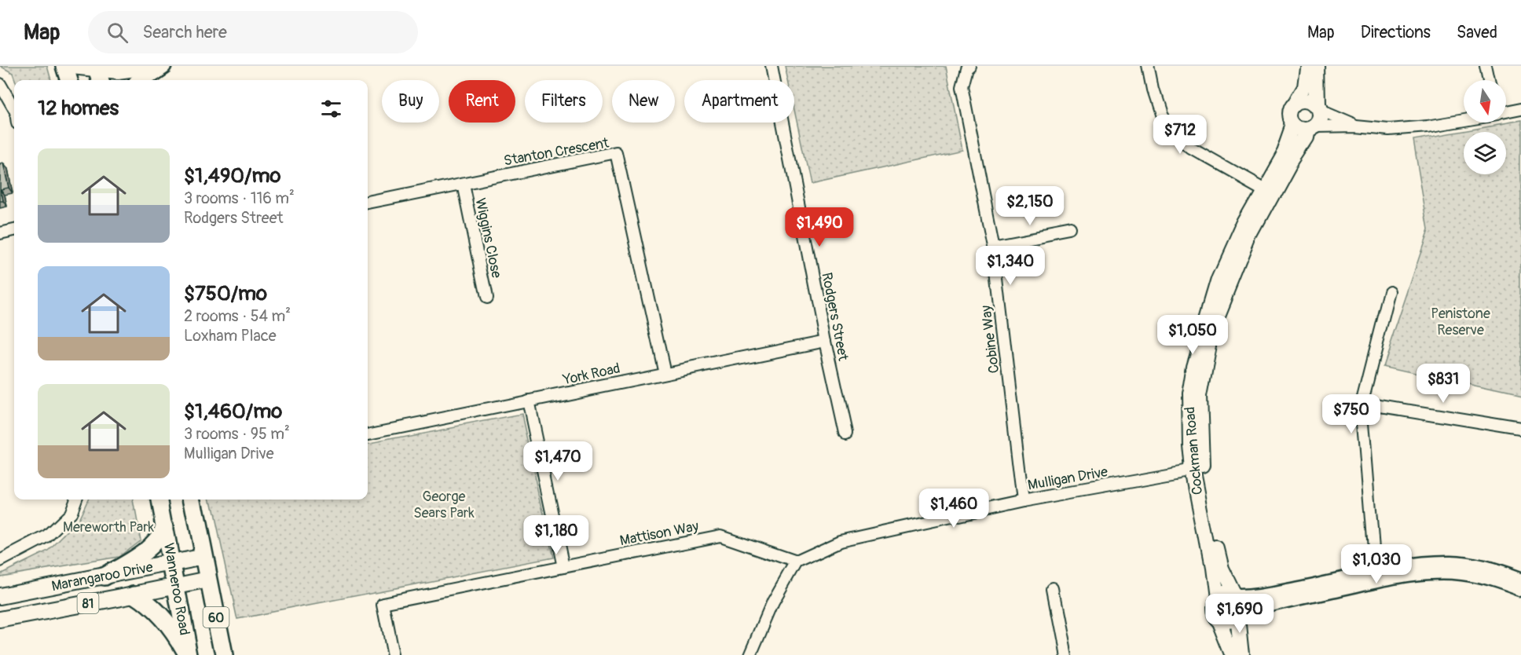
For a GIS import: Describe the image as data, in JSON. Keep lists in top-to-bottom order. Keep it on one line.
{"streets":{"highway":["Wanneroo Road","60"],"main road":["Cockman Road","Marangaroo Drive","81"],"street":["Stanton Crescent","Wiggins Close","Rodgers Street","Cobine Way","York Road","Mulligan Drive","Mattison Way"]},"crossings":[["Stanton Crescent","Wiggins Close"],["Stanton Crescent","York Road"],["Rodgers Street","York Road"],["Cobine Way","Mulligan Drive"],["Cockman Road","Mulligan Drive"],["Mulligan Drive","Mattison Way"],["Marangaroo Drive","Wanneroo Road"],["Marangaroo Drive","60"]],"parks":["Penistone Reserve","George Sears Park","Mereworth Park"],"north":"bottom","page":{"header":"Map","search":"Search here","nav":["Map","Directions","Saved"],"chip":["Buy","Rent","Filters","New","Apartment"],"heading":"12 homes","price":["$712","$2,150","$1,490","$1,340","$1,050","$831","$750","$1,470","$1,460","$1,180","$1,030","$1,690"],"list":[{"name":"$1,490/mo","note":"3 rooms · 116 m² · Rodgers Street"},{"name":"$750/mo","note":"2 rooms · 54 m² · Loxham Place"},{"name":"$1,460/mo","note":"3 rooms · 95 m² · Mulligan Drive"}]}}
